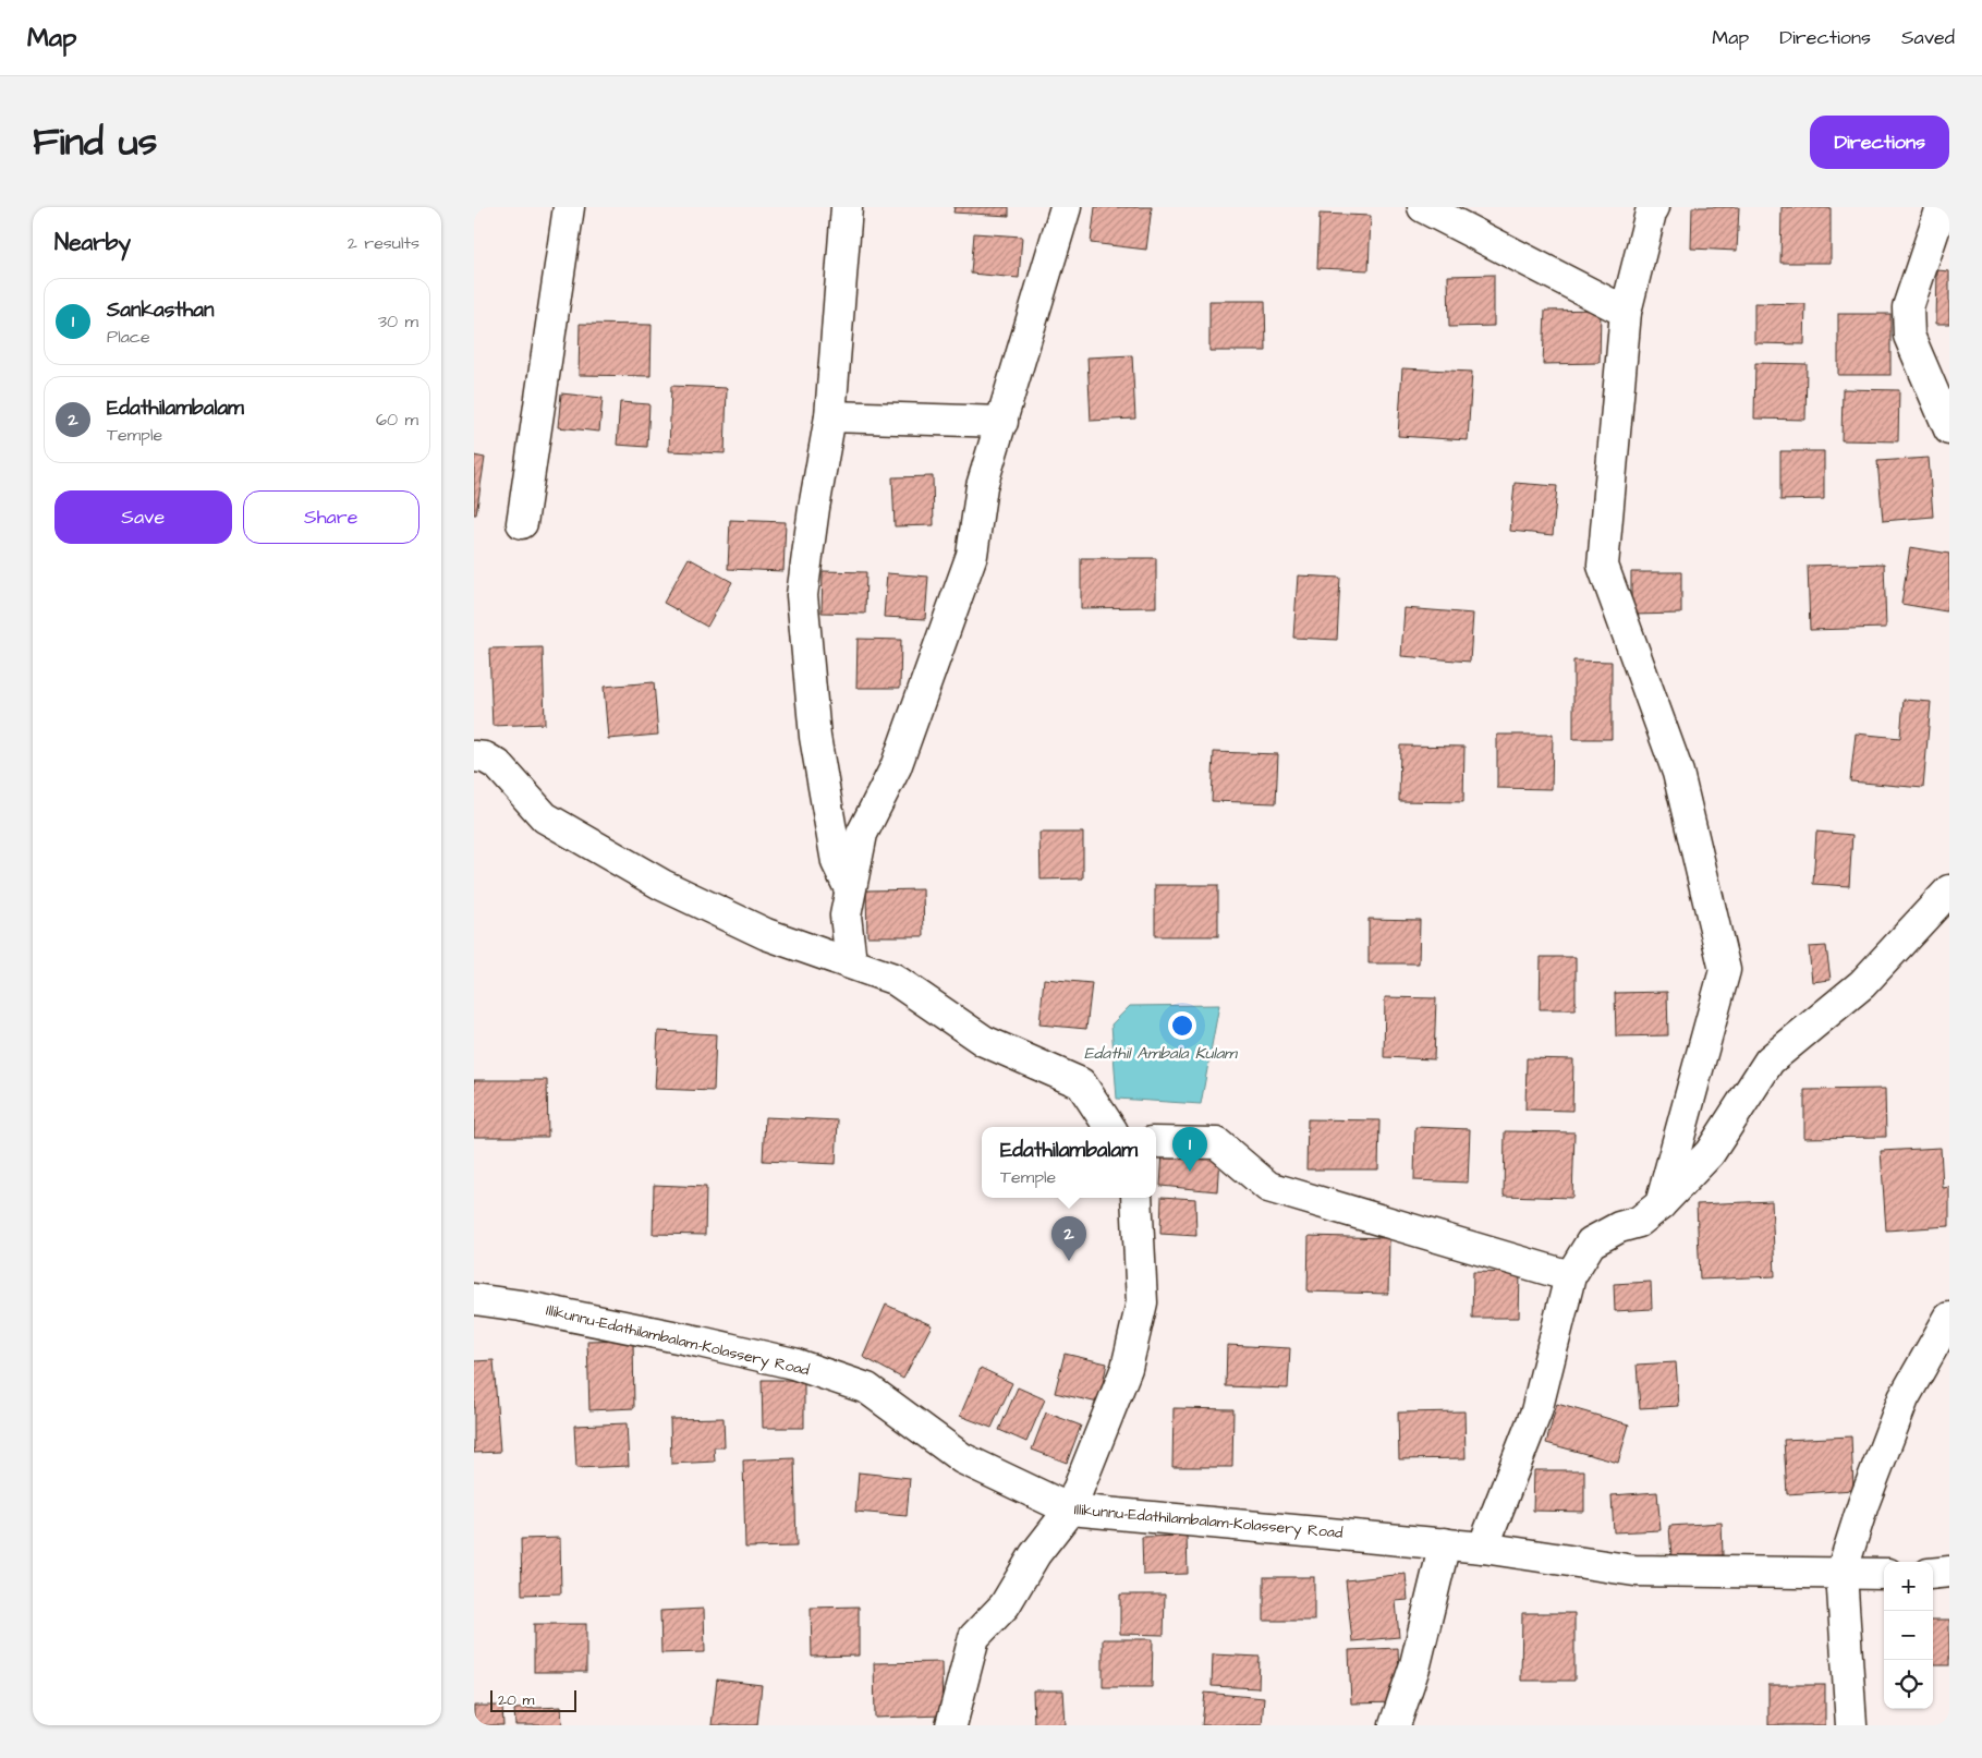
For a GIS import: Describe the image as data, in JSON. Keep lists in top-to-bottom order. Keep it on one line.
{"streets":{"street":["Illikunnu-Edathilambalam-Kolassery Road"]},"water":["Edathil Ambala Kulam"],"scale_bar":"20 m","page":{"header":"Map","nav":["Map","Directions","Saved"],"title":"Find us","buttons":["Directions",["Save","Share"]],"heading":["Nearby","2 results"],"list":[{"mark":"1","name":"Sankasthan","note":"Place","value":"30 m"},{"mark":"2","name":"Edathilambalam","note":"Temple","value":"60 m"}],"pins":["1","2"],"popup":["Edathilambalam","Temple"],"map_buttons":["+","−"],"scale":"20 m"}}
